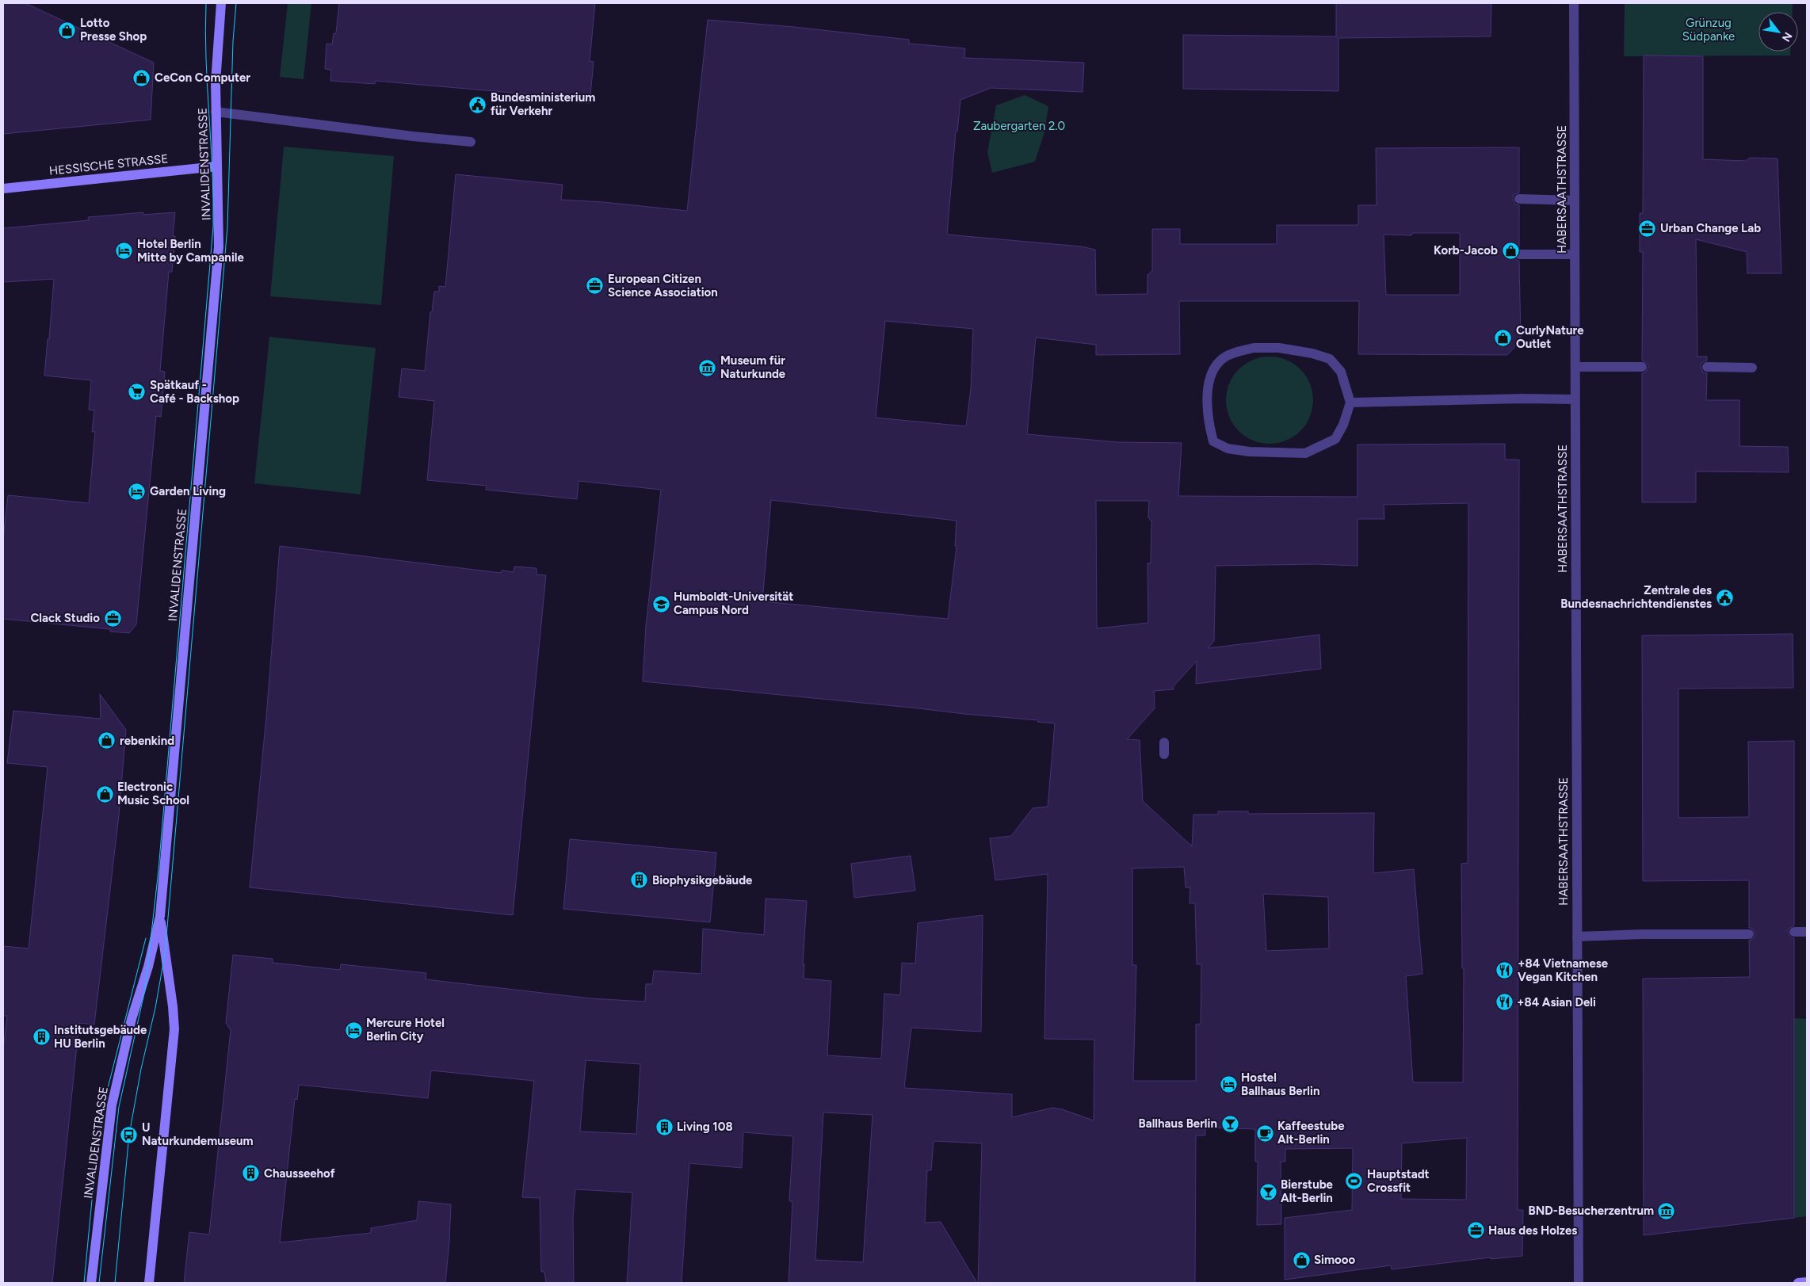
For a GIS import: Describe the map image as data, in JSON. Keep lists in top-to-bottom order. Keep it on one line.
{"streets":{"main road":["INVALIDENSTRASSE","HESSISCHE STRASSE"],"street":["HABERSAATHSTRASSE"]},"crossings":[["INVALIDENSTRASSE","HESSISCHE STRASSE"]],"parks":["Grünzug Südpanke","Zaubergarten 2.0"],"places":{"shop":["Lotto Presse Shop","CeCon Computer","Korb-Jacob","CurlyNature Outlet","rebenkind","Electronic Music School","Simooo"],"public building":["Bundesministerium für Verkehr","Zentrale des Bundesnachrichtendienstes"],"office":["Urban Change Lab","European Citizen Science Association","Clack Studio","Haus des Holzes"],"hotel":["Hotel Berlin Mitte by Campanile","Garden Living","Mercure Hotel Berlin City","Hostel Ballhaus Berlin"],"museum":["Museum für Naturkunde","BND-Besucherzentrum"],"supermarket":["Spätkauf - Café - Backshop"],"school or university":["Humboldt-Universität Campus Nord"],"building":["Biophysikgebäude","Institutsgebäude HU Berlin","Living 108","Chausseehof"],"restaurant":["+84 Vietnamese Vegan Kitchen","+84 Asian Deli"],"bar":["Ballhaus Berlin","Bierstube Alt-Berlin"],"cafe":["Kaffeestube Alt-Berlin"],"bus stop":["U Naturkundemuseum"],"sports":["Hauptstadt Crossfit"]},"north":"bottom right"}
